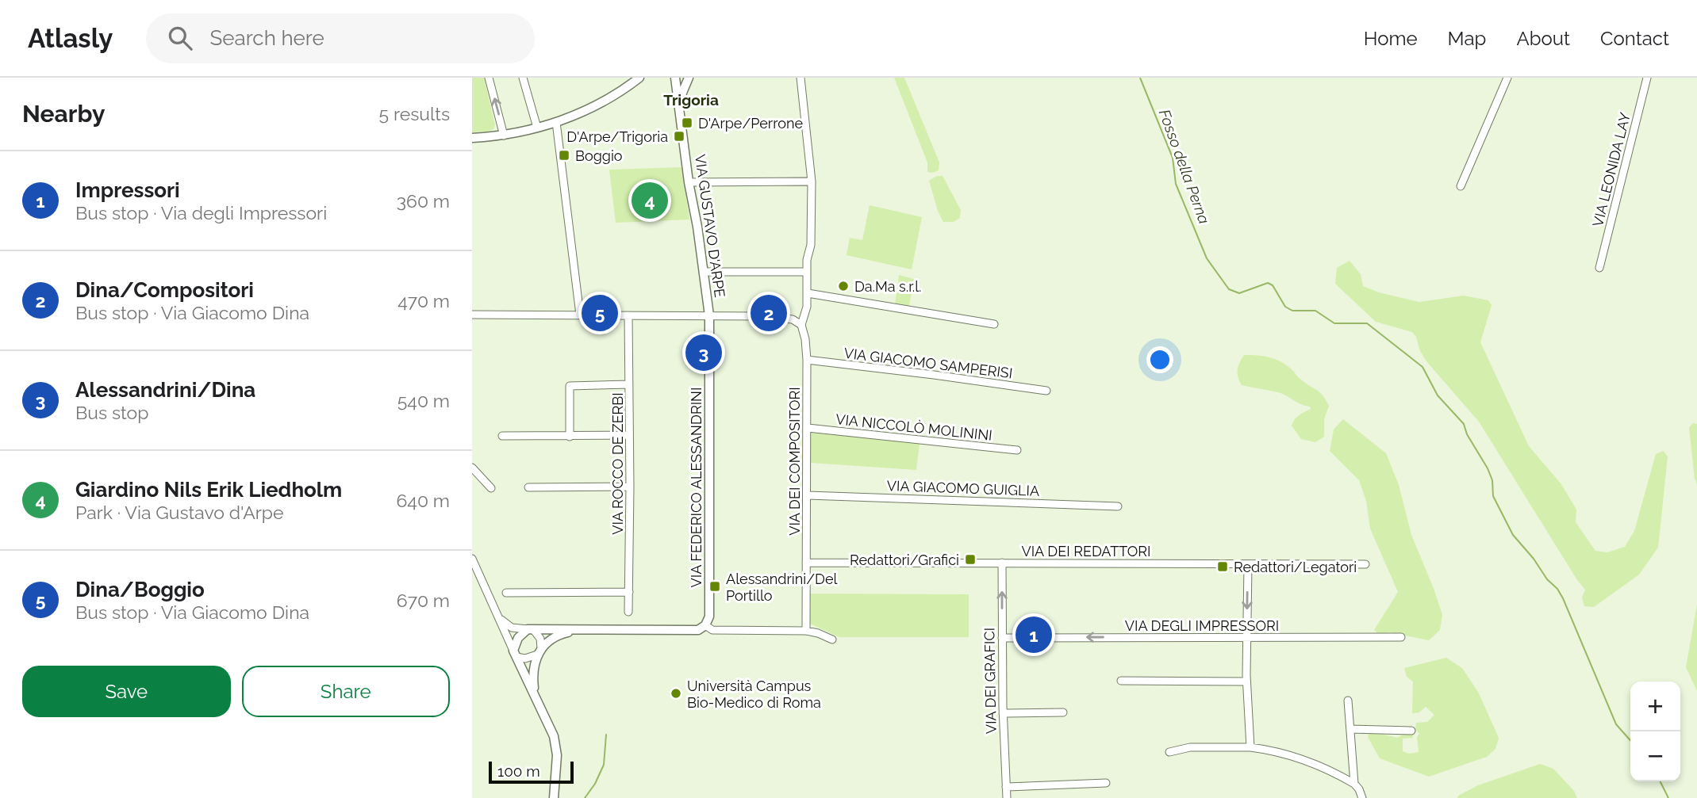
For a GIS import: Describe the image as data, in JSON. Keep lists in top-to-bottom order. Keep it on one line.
{"streets":{"street":["VIA LEONIDA LAY","VIA GUSTAVO D'ARPE","VIA GIACOMO SAMPERISI","VIA NICCOLÒ MOLININI","VIA DEI COMPOSITORI","VIA ROCCO DE ZERBI","VIA FEDERICO ALESSANDRINI","VIA GIACOMO GUIGLIA","VIA DEI REDATTORI","VIA DEGLI IMPRESSORI","VIA DEI GRAFICI"]},"crossings":[["VIA GUSTAVO D'ARPE","VIA FEDERICO ALESSANDRINI"],["VIA GIACOMO SAMPERISI","VIA DEI COMPOSITORI"],["VIA NICCOLÒ MOLININI","VIA DEI COMPOSITORI"],["VIA DEI COMPOSITORI","VIA GIACOMO GUIGLIA"],["VIA DEI COMPOSITORI","VIA DEI REDATTORI"],["VIA DEI REDATTORI","VIA DEI GRAFICI"],["VIA DEGLI IMPRESSORI","VIA DEI GRAFICI"]],"districts":["Trigoria"],"water":["Fosso della Perna"],"places":{"transit":["D'Arpe/Perrone","D'Arpe/Trigoria","Boggio","Redattori/Grafici","Redattori/Legatori","Alessandrini/Del Portillo"],"other":["Da.Ma s.r.l.","Università Campus Bio-Medico di Roma"]},"scale_bar":"100 m","page":{"header":"Atlasly","search":"Search here","nav":["Home","Map","About","Contact"],"heading":["Nearby","5 results"],"list":[{"mark":"1","name":"Impressori","note":"Bus stop · Via degli Impressori","value":"360 m"},{"mark":"2","name":"Dina/Compositori","note":"Bus stop · Via Giacomo Dina","value":"470 m"},{"mark":"3","name":"Alessandrini/Dina","note":"Bus stop","value":"540 m"},{"mark":"4","name":"Giardino Nils Erik Liedholm","note":"Park · Via Gustavo d'Arpe","value":"640 m"},{"mark":"5","name":"Dina/Boggio","note":"Bus stop · Via Giacomo Dina","value":"670 m"}],"pins":["4","2","5","3","1"],"buttons":["Save","Share"],"map_buttons":["+","−"],"scale":"100 m"}}
